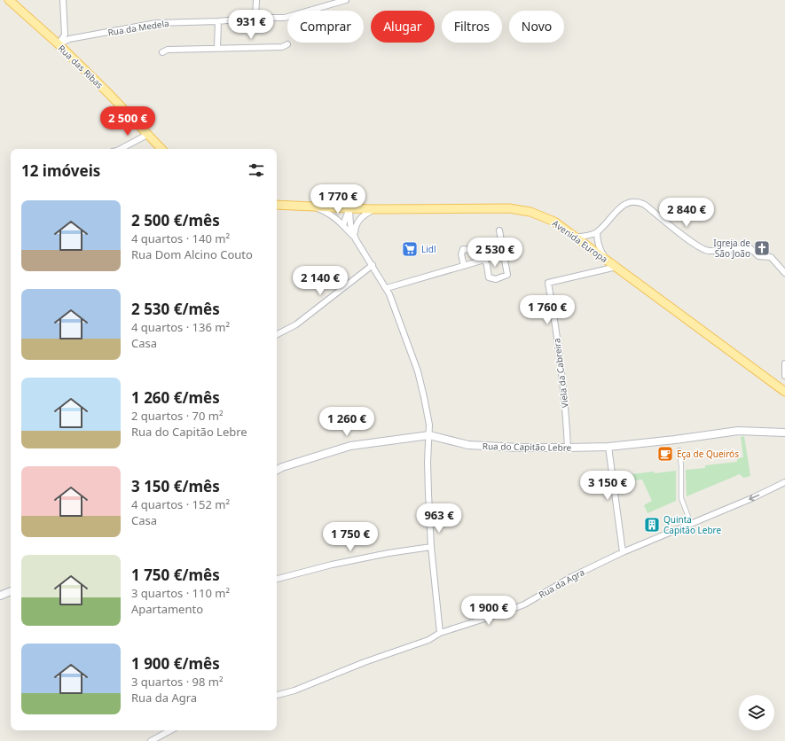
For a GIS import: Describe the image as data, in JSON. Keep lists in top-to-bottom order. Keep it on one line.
{"streets":{"main road":["Rua das Ribas","Avenida Europa","Rua do Capitão Lebre"],"street":["Rua da Medela","Viela da Cabreira","Rua da Agra"]},"crossings":[["Rua da Medela","Rua das Ribas"],["Avenida Europa","Viela da Cabreira"],["Viela da Cabreira","Rua do Capitão Lebre"]],"places":{"church":["Igreja de São João"],"supermarket":["Lidl"],"cafe":["Eça de Queirós"],"building":["Quinta Capitão Lebre"]},"page":{"price":["931 €","2 500 €","1 770 €","2 840 €","2 530 €","2 140 €","1 760 €","1 260 €","3 150 €","963 €","1 750 €","1 900 €"],"chip":["Comprar","Alugar","Filtros","Novo"],"heading":"12 imóveis","list":[{"name":"2 500 €/mês","note":"4 quartos · 140 m² · Rua Dom Alcino Couto"},{"name":"2 530 €/mês","note":"4 quartos · 136 m² · Casa"},{"name":"1 260 €/mês","note":"2 quartos · 70 m² · Rua do Capitão Lebre"},{"name":"3 150 €/mês","note":"4 quartos · 152 m² · Casa"},{"name":"1 750 €/mês","note":"3 quartos · 110 m² · Apartamento"},{"name":"1 900 €/mês","note":"3 quartos · 98 m² · Rua da Agra"}]}}
